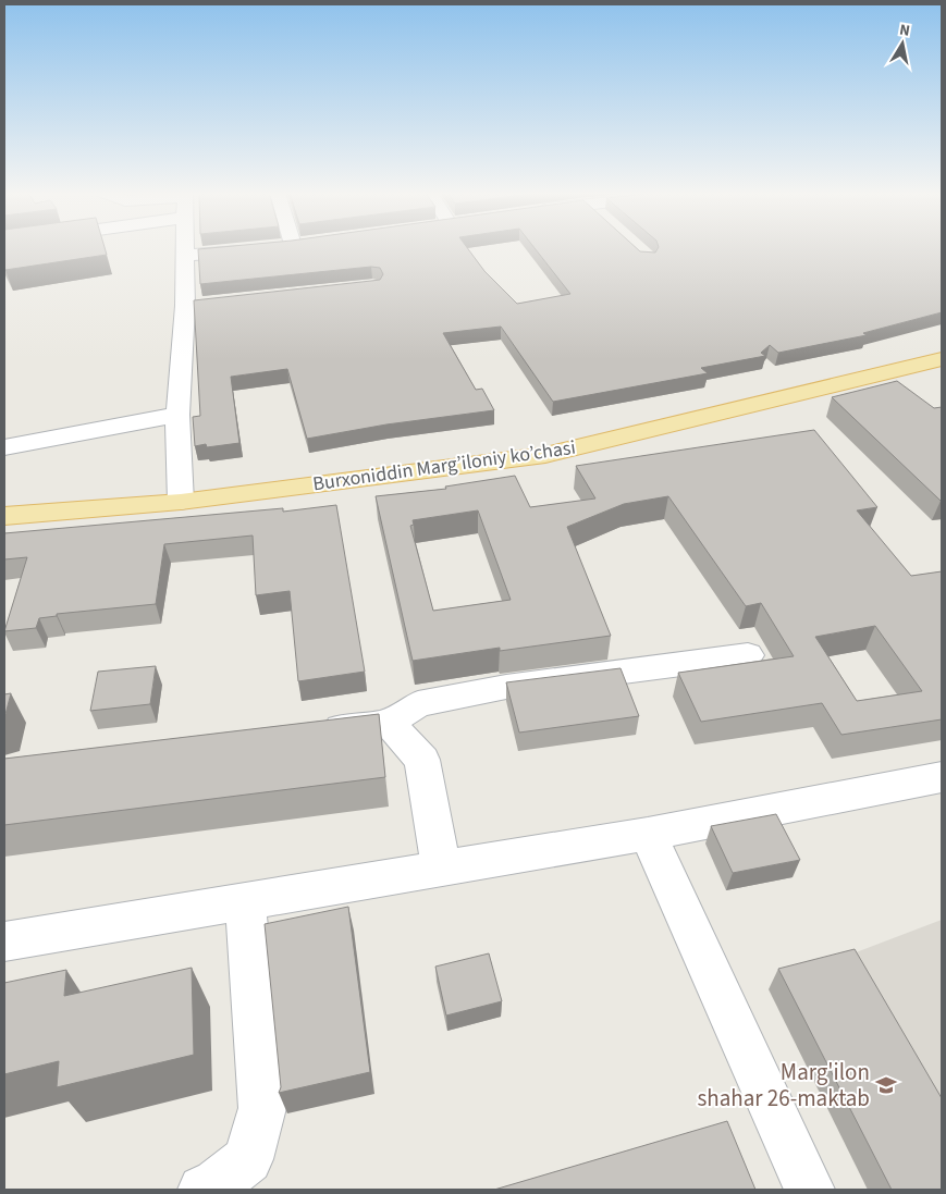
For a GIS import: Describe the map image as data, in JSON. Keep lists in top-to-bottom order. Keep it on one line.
{"streets":{"main road":["Burxoniddin Marg’iloniy ko’chasi"]},"places":{"school or university":["Marg'ilon shahar 26-maktab"]},"north":"top"}
